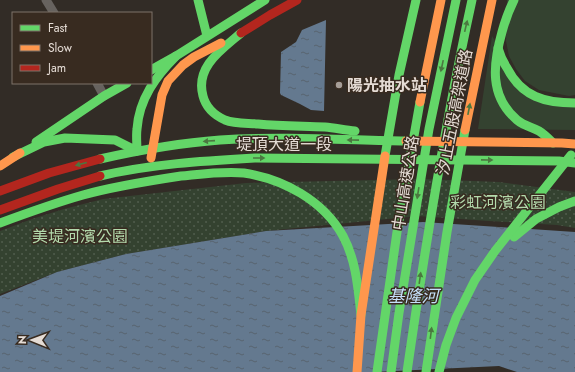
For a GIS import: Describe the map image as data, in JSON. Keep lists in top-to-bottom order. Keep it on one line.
{"streets":{"main road":["汐止五股高架道路","堤頂大道一段","中山高速公路"]},"water":["基隆河"],"parks":["彩虹河濱公園","美堤河濱公園"],"places":["陽光抽水站"],"legend":["Fast","Slow","Jam"],"north":"left"}
